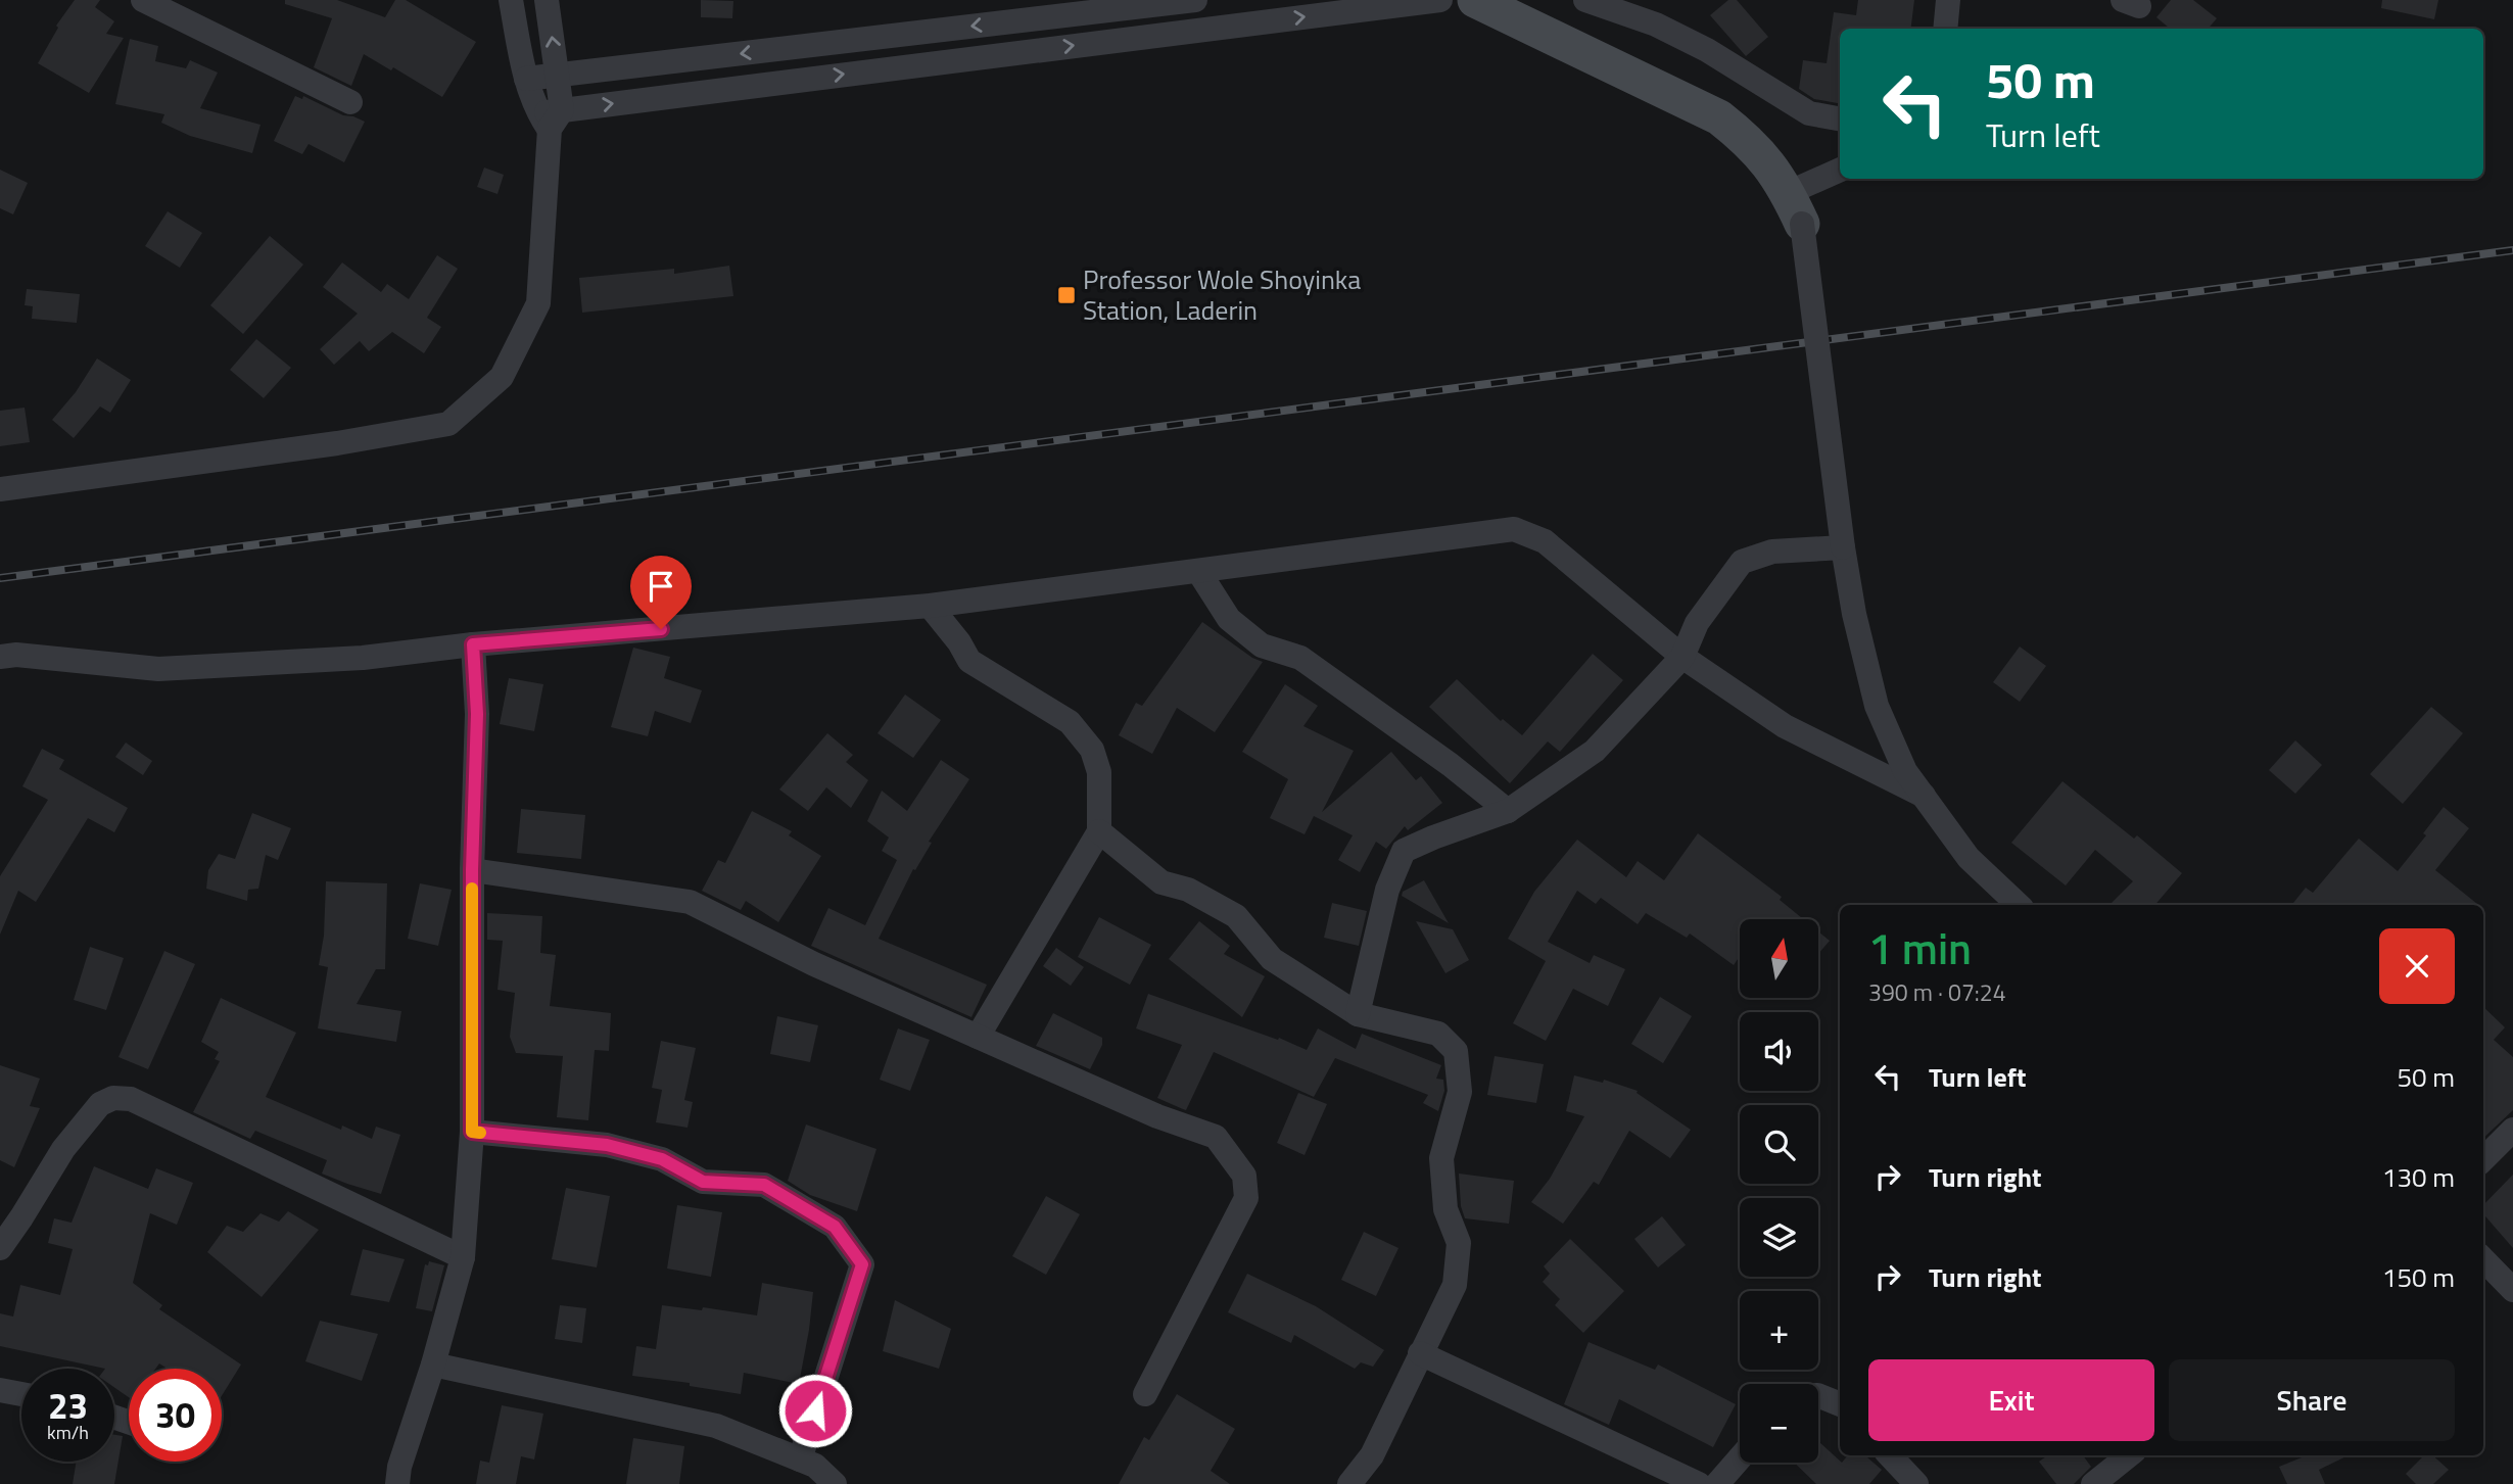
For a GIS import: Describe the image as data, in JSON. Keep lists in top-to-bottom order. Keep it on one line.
{"places":{"transit":["Professor Wole Shoyinka Station, Laderin"]},"north":"top","page":{"turn":["50 m","Turn left"],"heading":["1 min","390 m · 07:24"],"map_buttons":["+","−"],"list":[{"name":"Turn left","value":"50 m"},{"name":"Turn right","value":"130 m"},{"name":"Turn right","value":"150 m"}],"buttons":["Exit","Share"],"speed":"23 km/h","limit":"30"}}
